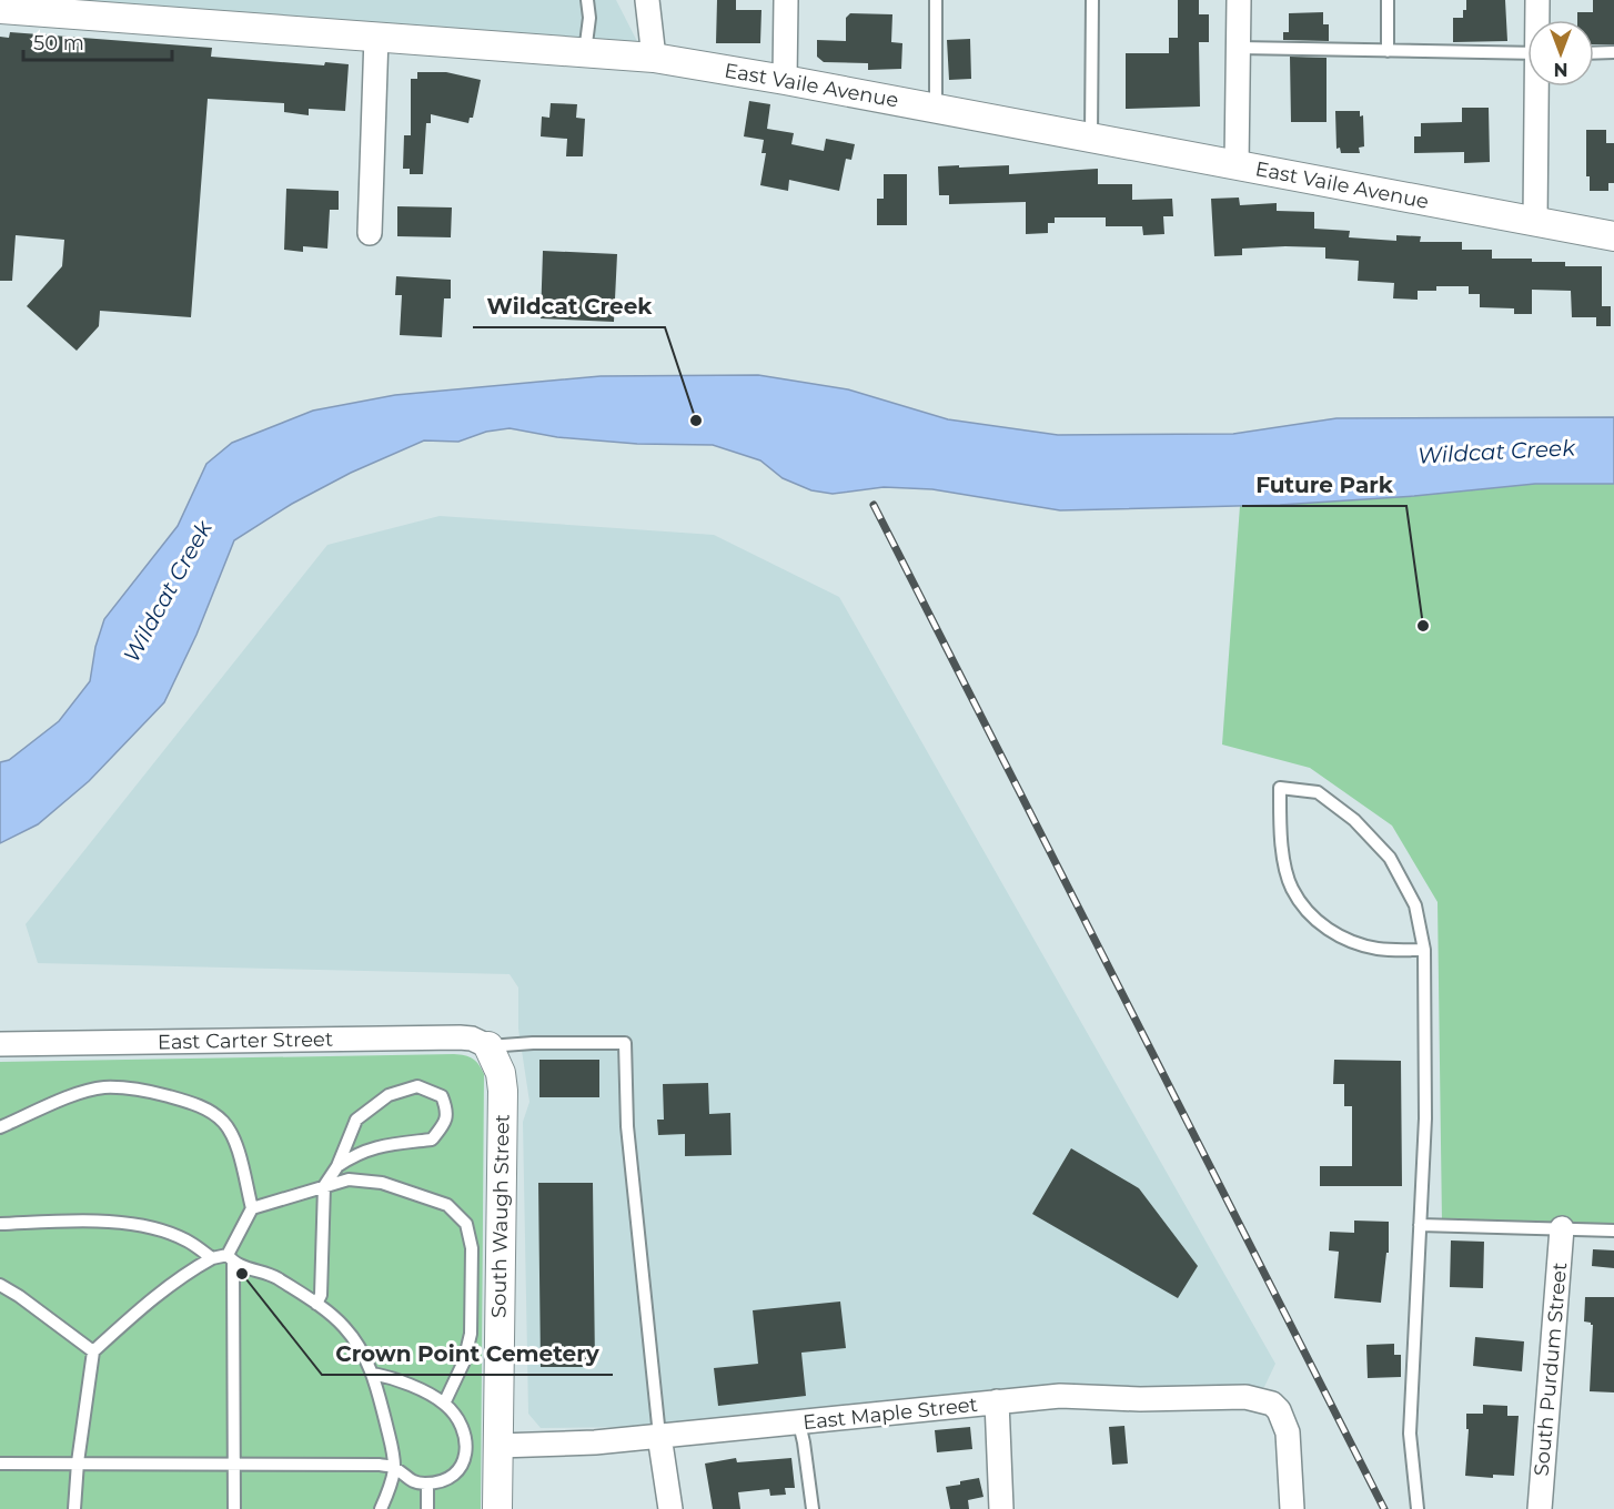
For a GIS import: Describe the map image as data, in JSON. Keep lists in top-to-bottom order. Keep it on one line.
{"streets":{"street":["East Vaile Avenue","East Carter Street","South Waugh Street","South Purdum Street","East Maple Street"]},"crossings":[["East Carter Street","South Waugh Street"],["South Waugh Street","East Maple Street"]],"water":["Wildcat Creek"],"places":["Wildcat Creek","Future Park","Crown Point Cemetery"],"scale_bar":"50 m","north":"bottom"}
